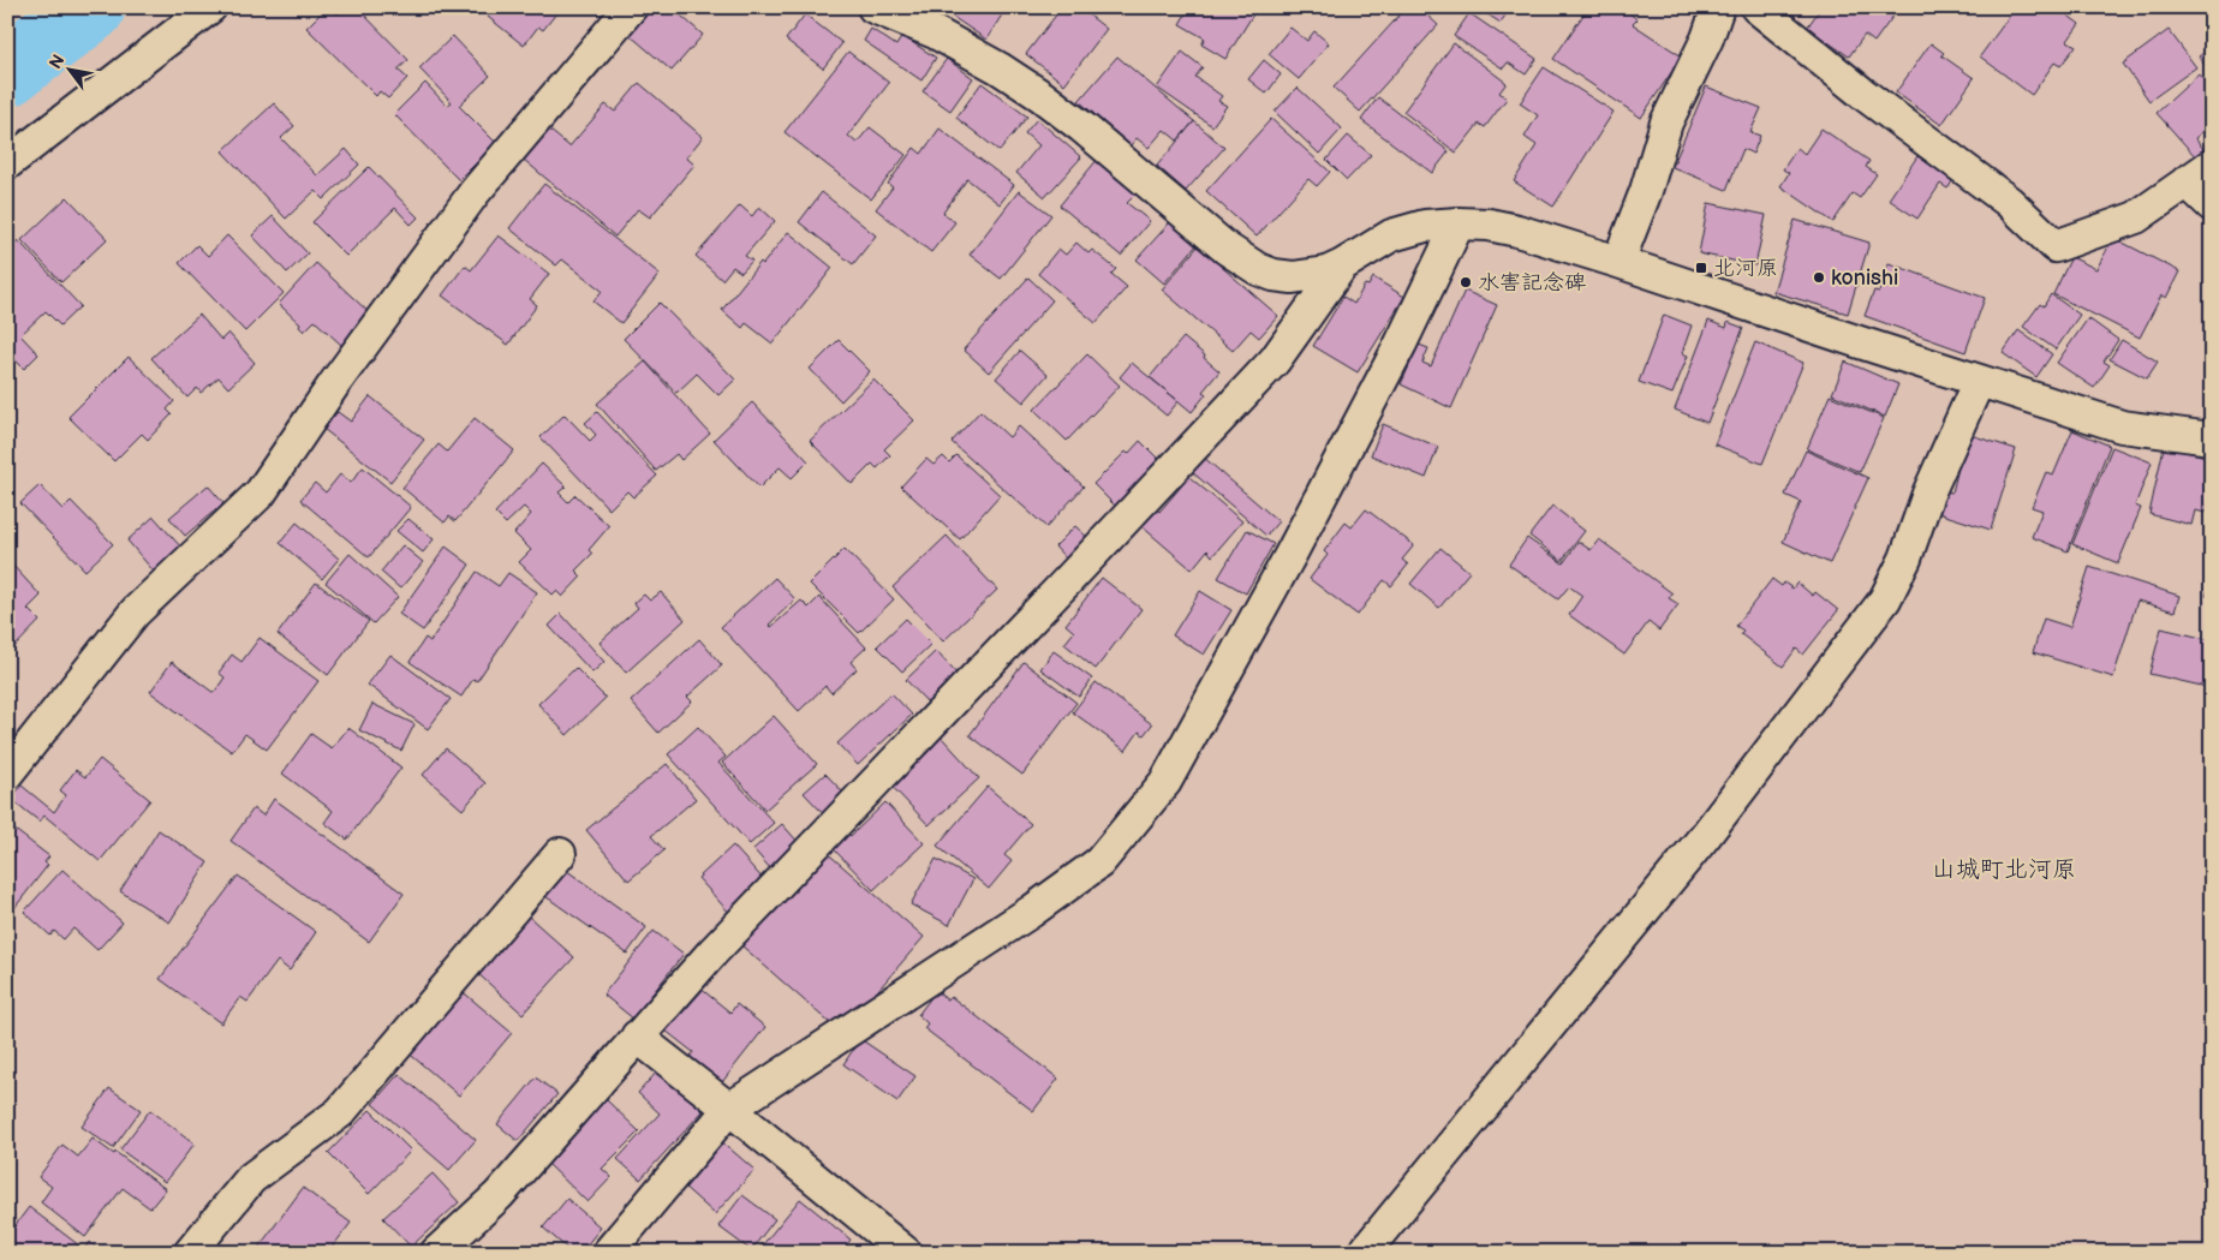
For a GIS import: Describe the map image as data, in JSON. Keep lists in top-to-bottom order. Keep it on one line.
{"districts":["山城町北河原"],"places":{"transit":["北河原"],"other":["konishi","水害記念碑"]},"north":"top left"}
